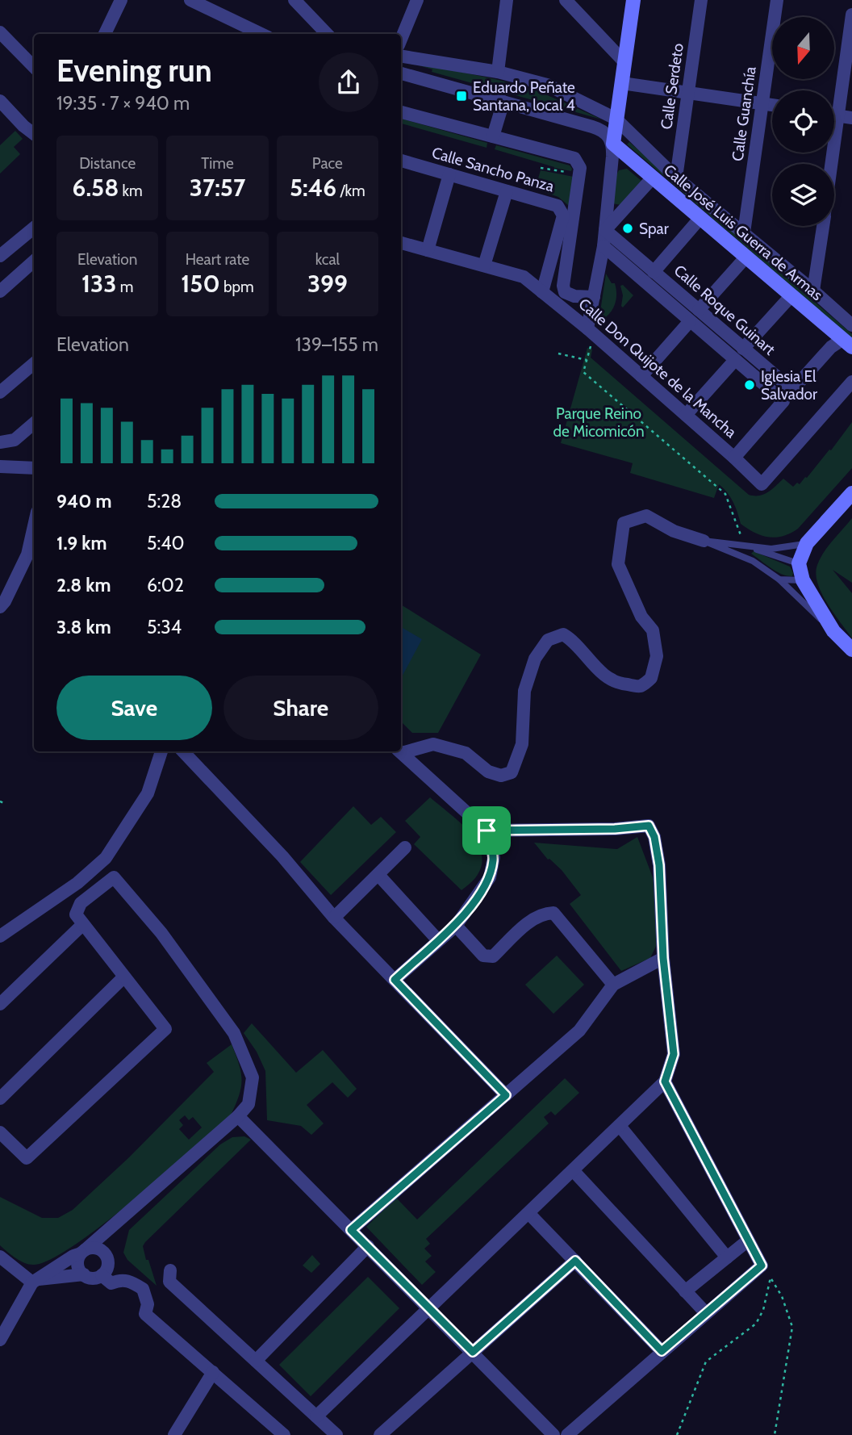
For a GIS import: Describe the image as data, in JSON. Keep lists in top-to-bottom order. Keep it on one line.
{"streets":{"street":["Calle Serdeto","Calle Guanchía","Calle Sancho Panza","Calle José Luis Guerra de Armas","Calle Roque Guinart","Calle Don Quijote de la Mancha"]},"crossings":[["Calle Sancho Panza","Calle Don Quijote de la Mancha"],["Calle José Luis Guerra de Armas","Calle Roque Guinart"]],"parks":["Parque Reino de Micomicón"],"places":{"transit":["Eduardo Peñate Santana, local 4"],"other":["Spar","Iglesia El Salvador"]},"north":"bottom","page":{"heading":["Evening run","19:35 · 7 × 940 m"],"stats":[["Distance","6.58 km"],["Time","37:57"],["Pace","5:46 /km"],["Elevation","133 m"],["Heart rate","150 bpm"],["kcal","399"]],"chart":["Elevation","139–155 m"],"list":[{"name":"940 m","note":"5:28"},{"name":"1.9 km","note":"5:40"},{"name":"2.8 km","note":"6:02"},{"name":"3.8 km","note":"5:34"}],"buttons":["Save","Share"]}}
